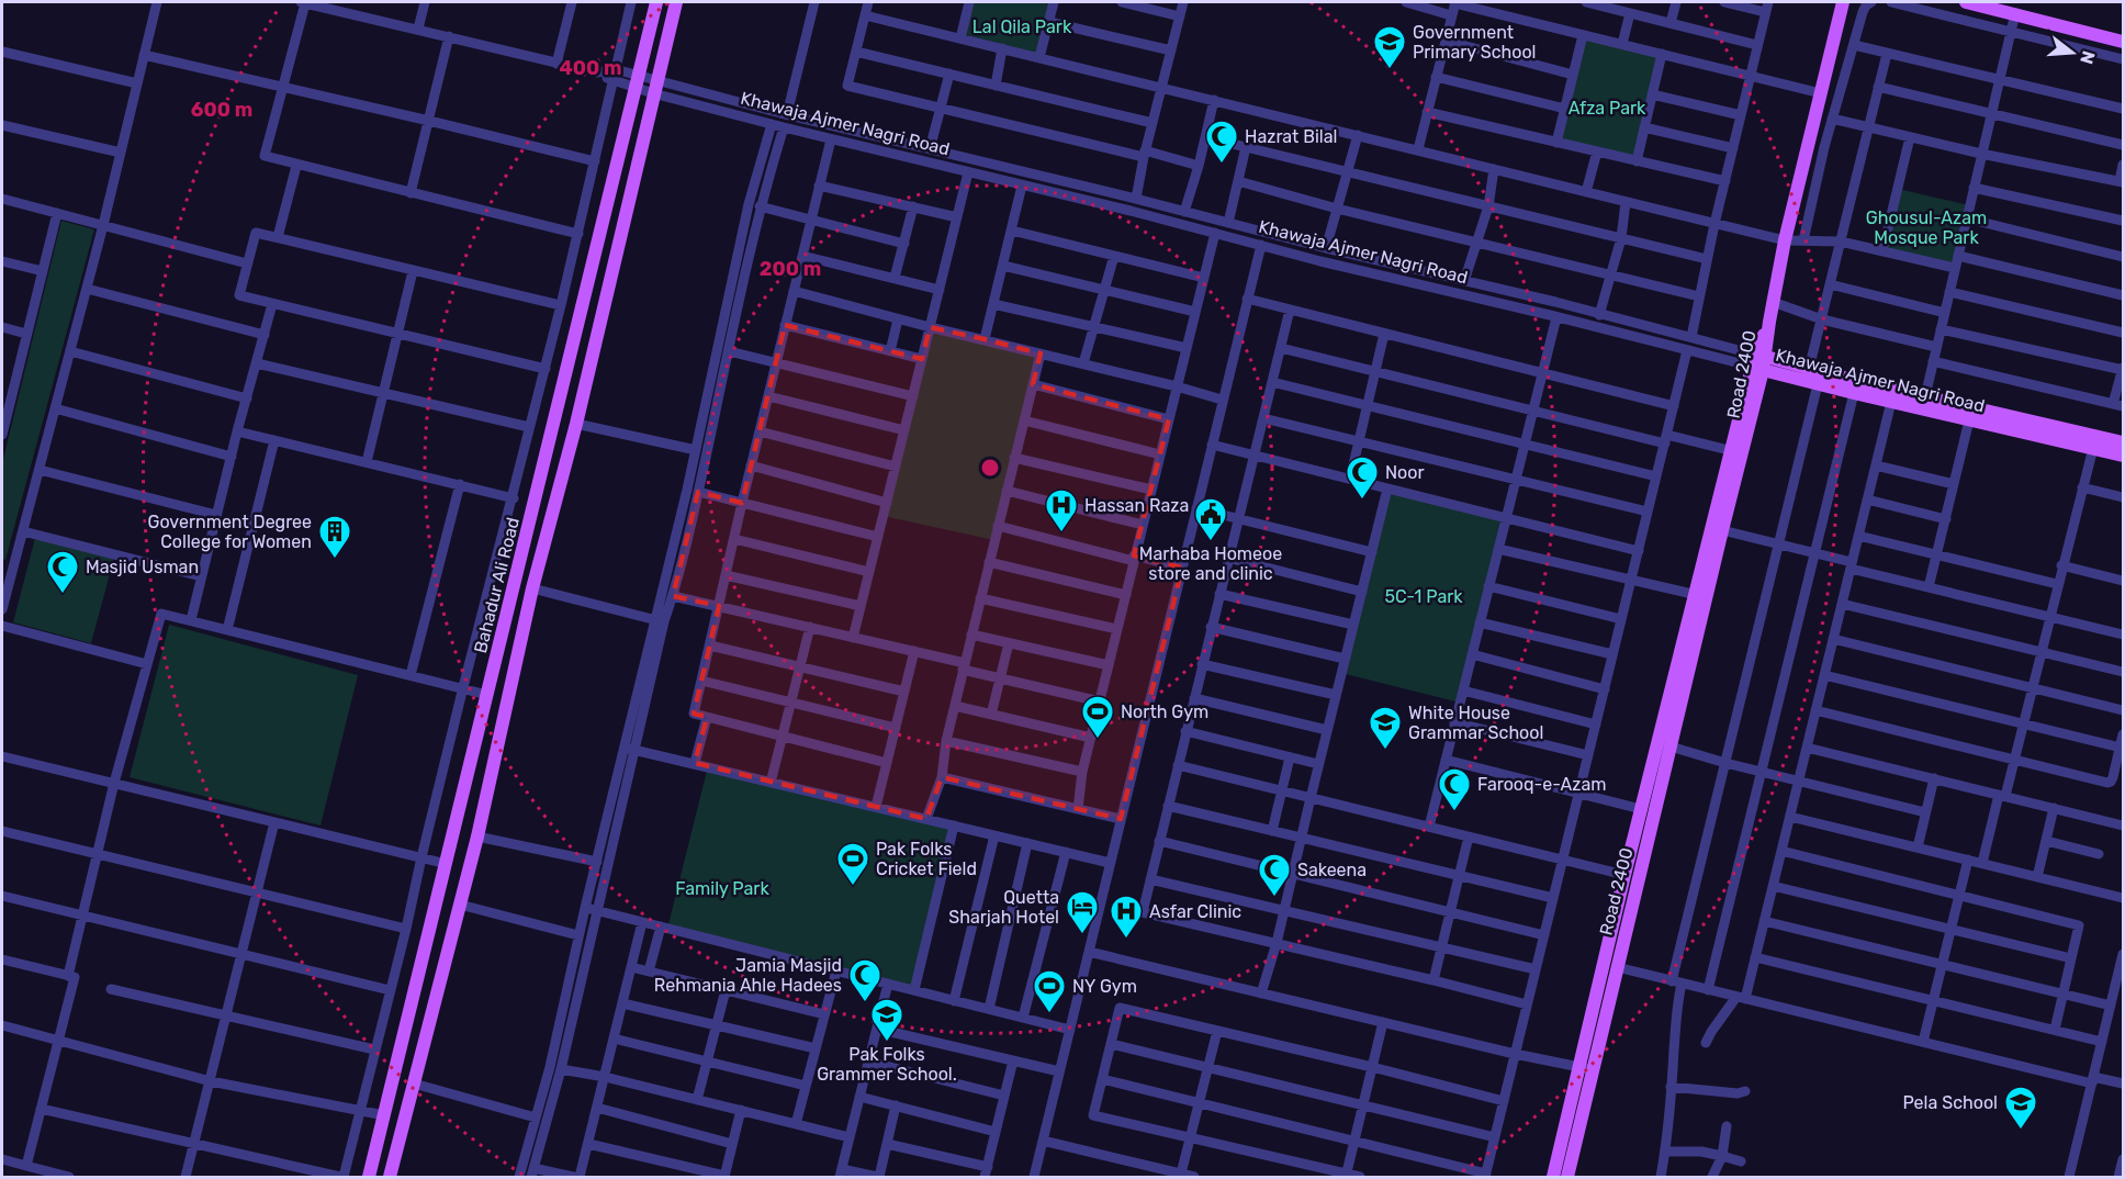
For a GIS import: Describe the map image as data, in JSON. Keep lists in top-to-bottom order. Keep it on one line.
{"streets":{"main road":["Khawaja Ajmer Nagri Road","Road 2400","Bahadur Ali Road"]},"crossings":[["Khawaja Ajmer Nagri Road","Road 2400"],["Khawaja Ajmer Nagri Road","Bahadur Ali Road"]],"parks":["Lal Qila Park","Afza Park","Ghousul-Azam Mosque Park","5C-1 Park","Family Park"],"places":{"school or university":["Government Primary School","White House Grammar School","Pak Folks Grammer School.","Pela School"],"mosque":["Hazrat Bilal","Noor","Masjid Usman","Farooq-e-Azam","Sakeena","Jamia Masjid Rehmania Ahle Hadees"],"hospital":["Hassan Raza","Asfar Clinic"],"public building":["Marhaba Homeoe store and clinic"],"building":["Government Degree College for Women"],"sports":["North Gym","Pak Folks Cricket Field","NY Gym"],"hotel":["Quetta Sharjah Hotel"]},"north":"right","rings":["400 m","600 m","200 m"]}
